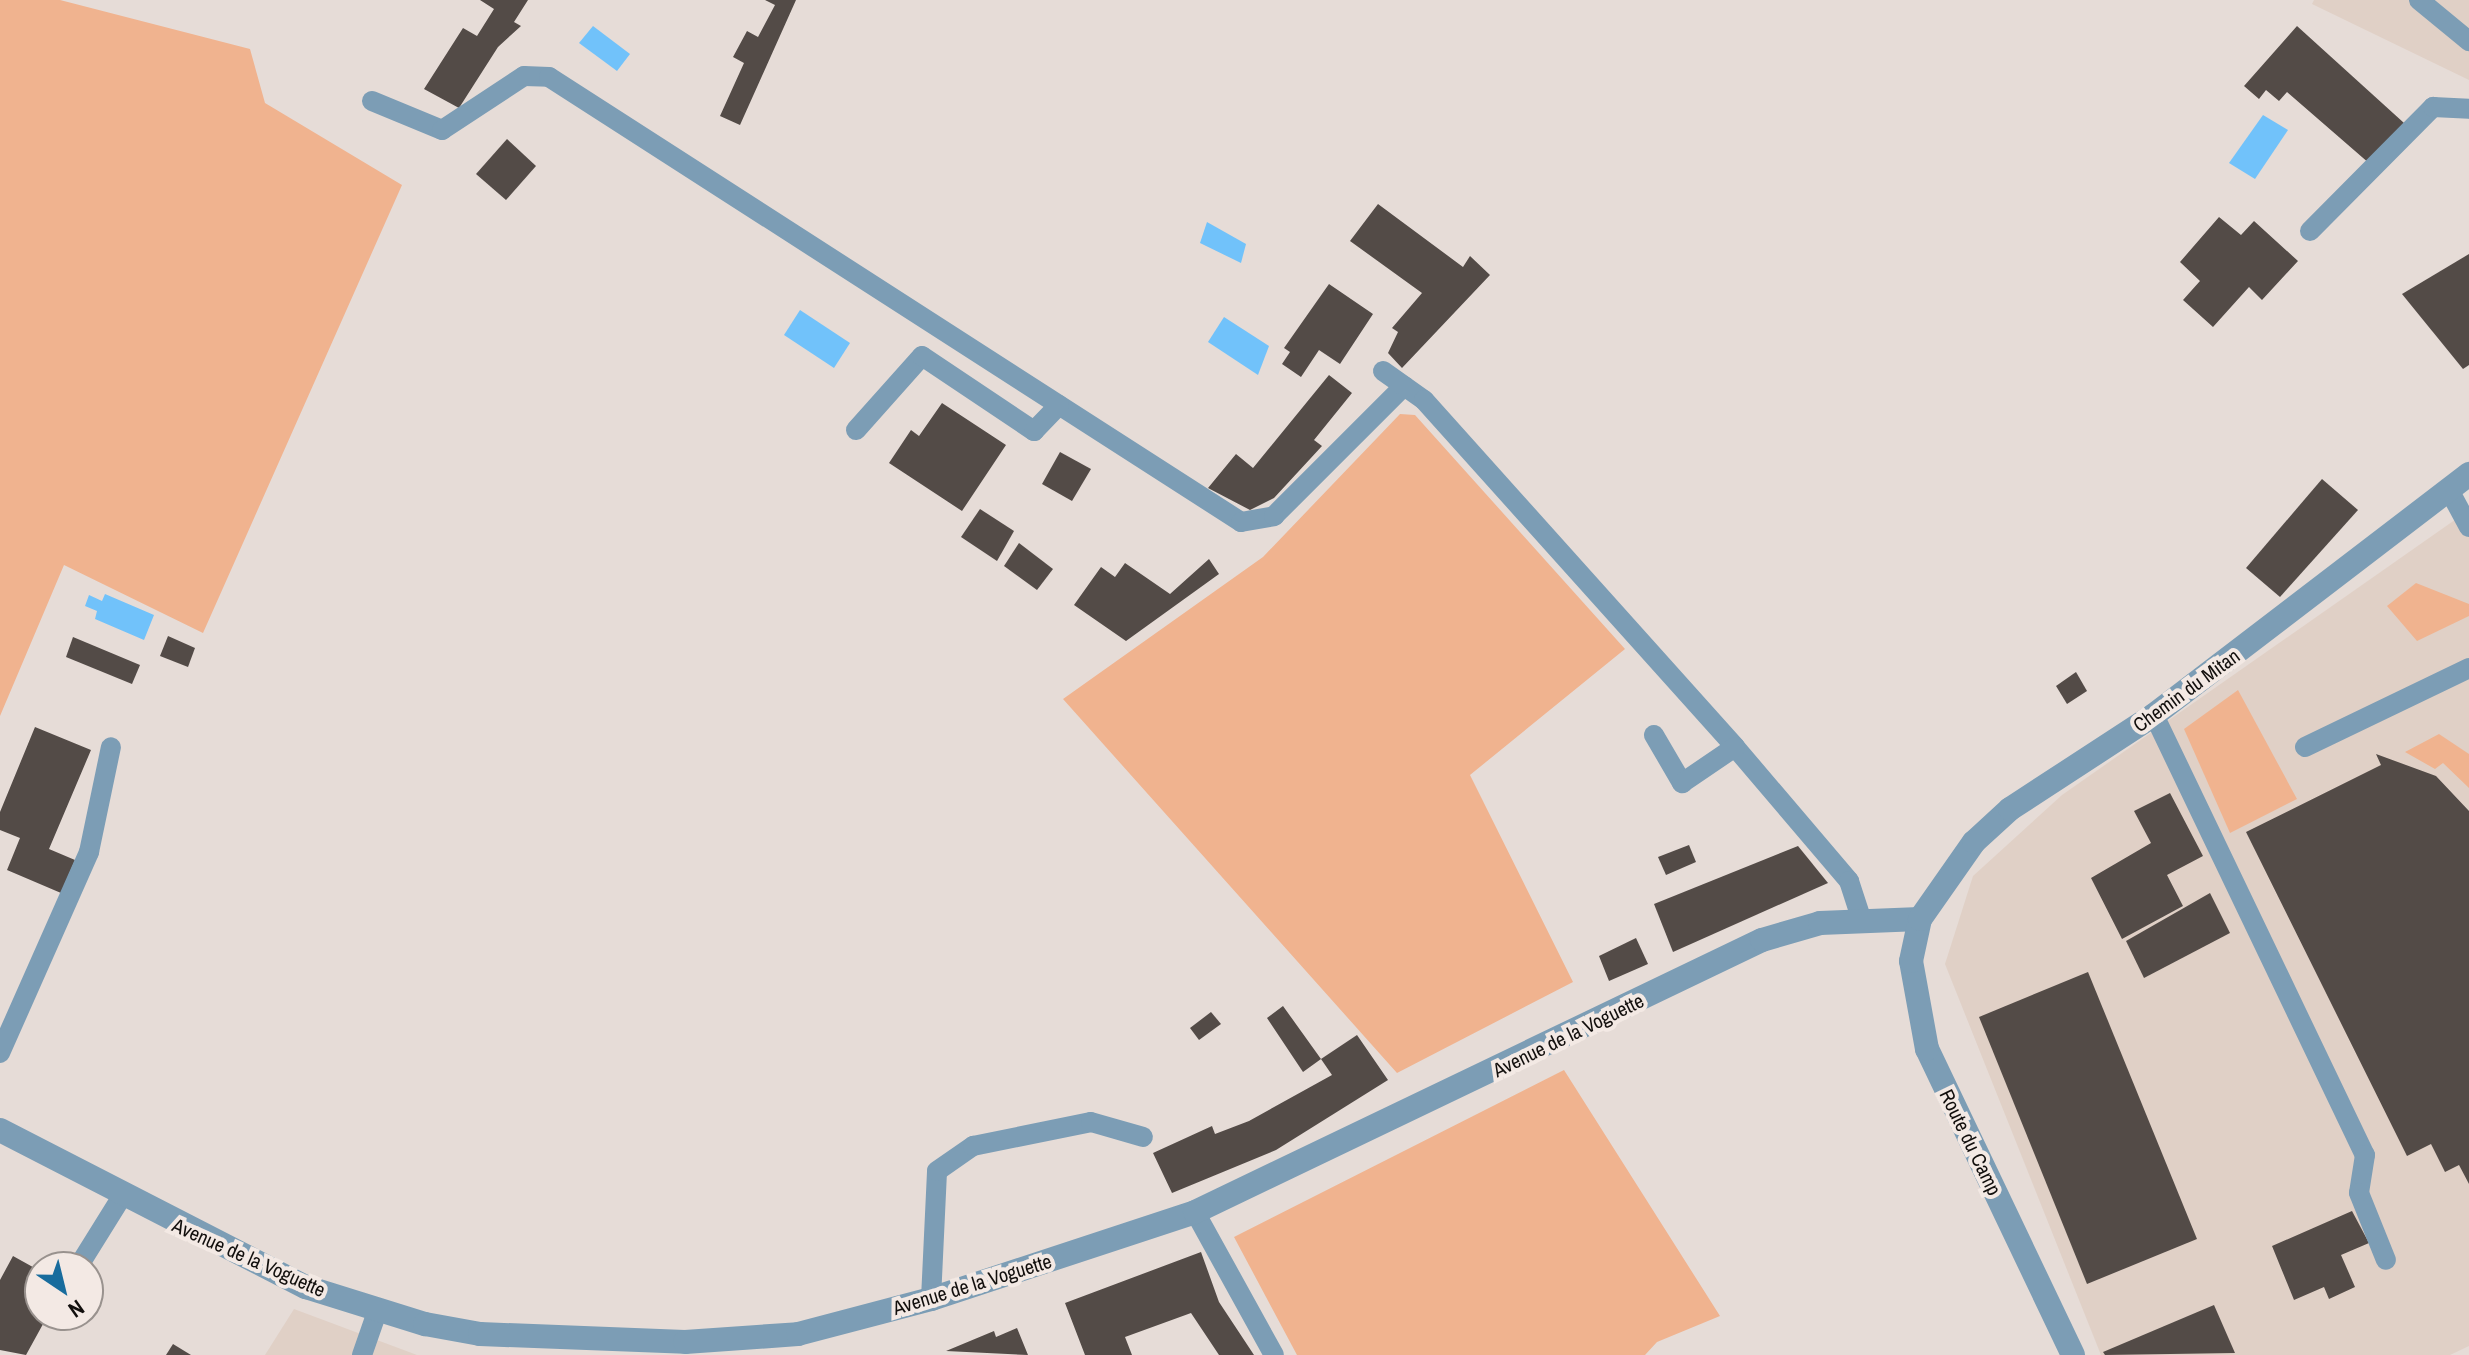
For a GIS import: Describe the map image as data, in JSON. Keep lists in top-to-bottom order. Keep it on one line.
{"streets":{"street":["Chemin du Mitan","Avenue de la Voguette","Route du Camp"]},"crossings":[["Chemin du Mitan","Avenue de la Voguette"],["Chemin du Mitan","Route du Camp"],["Avenue de la Voguette","Route du Camp"]],"north":"bottom right"}
